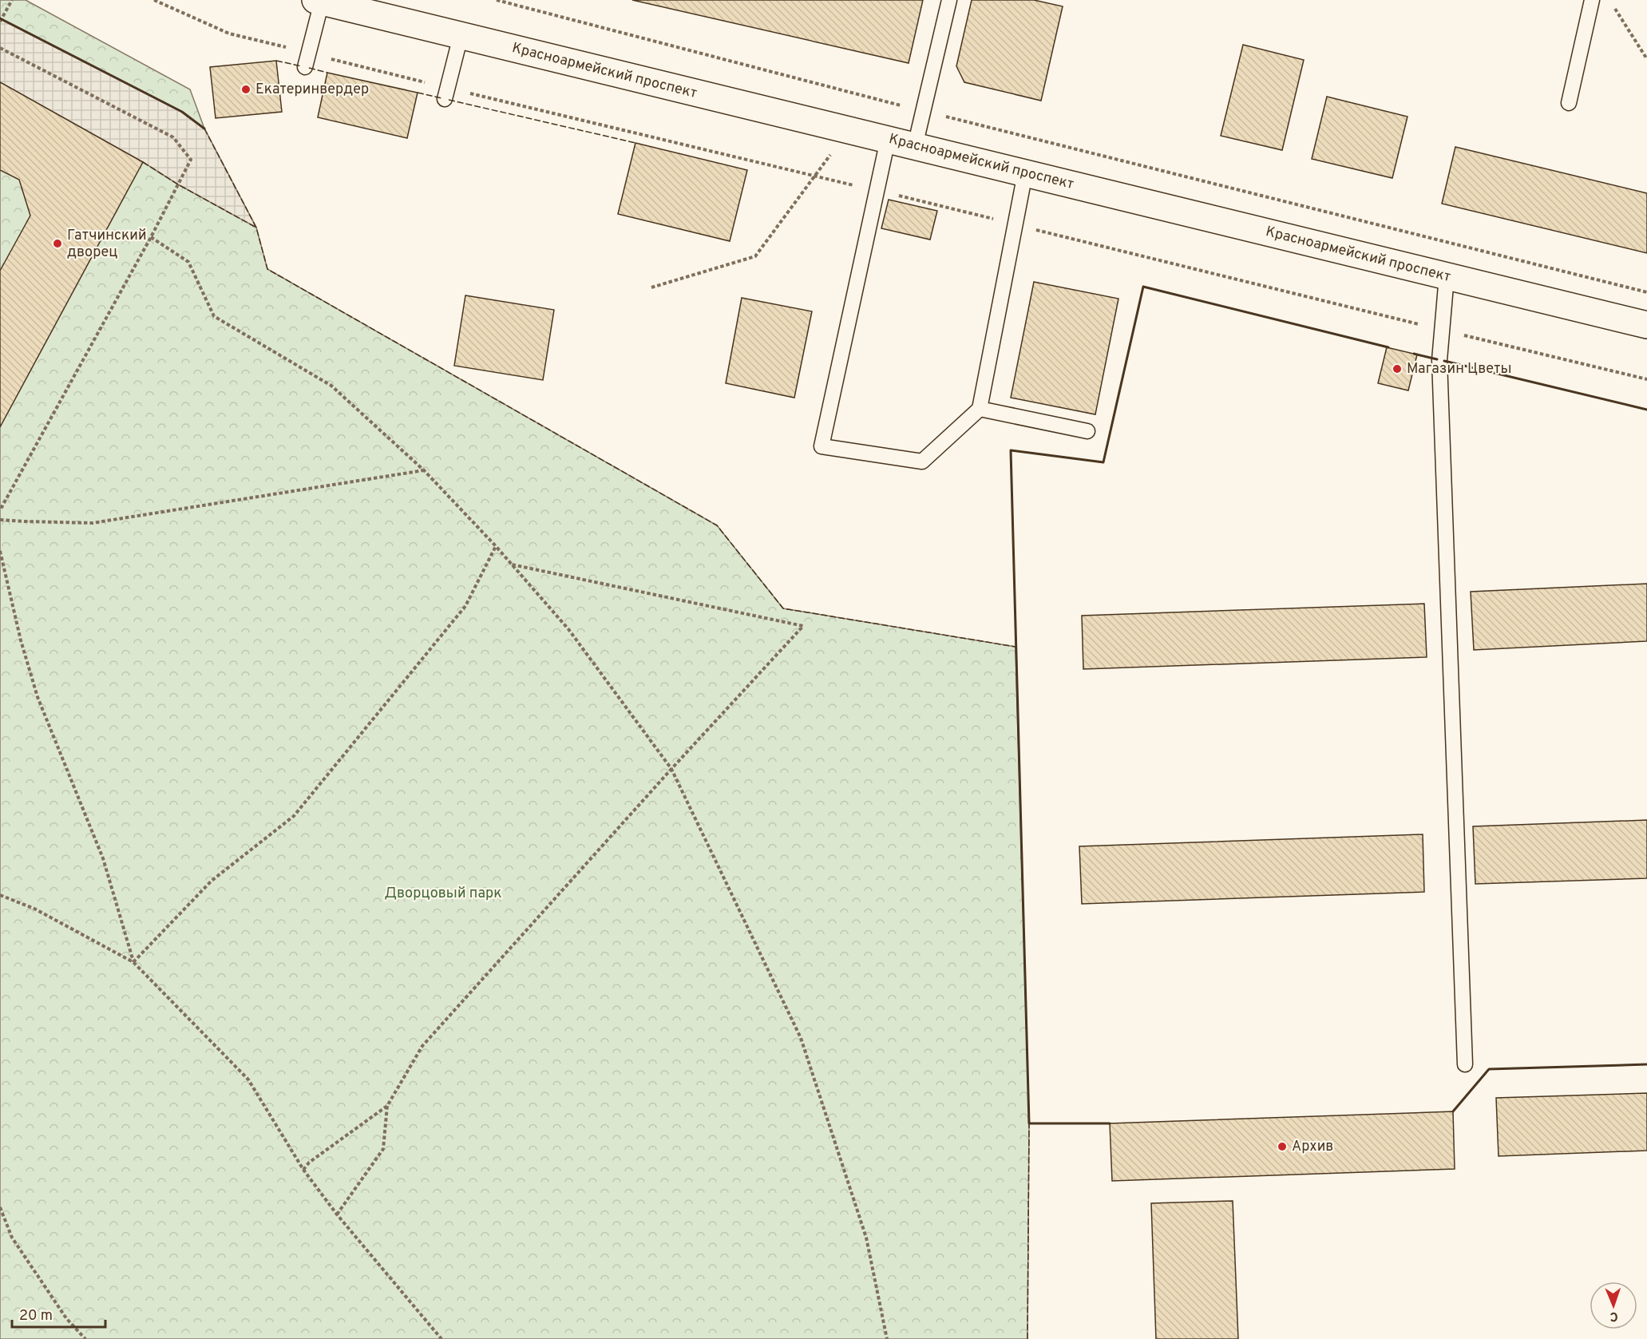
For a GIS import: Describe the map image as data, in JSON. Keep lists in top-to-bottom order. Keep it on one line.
{"streets":{"main road":["Красноармейский проспект"]},"parks":["Дворцовый парк"],"places":["Екатеринвердер","Гатчинский дворец","Магазин Цветы","Архив"],"scale_bar":"20 m","north":"bottom"}
